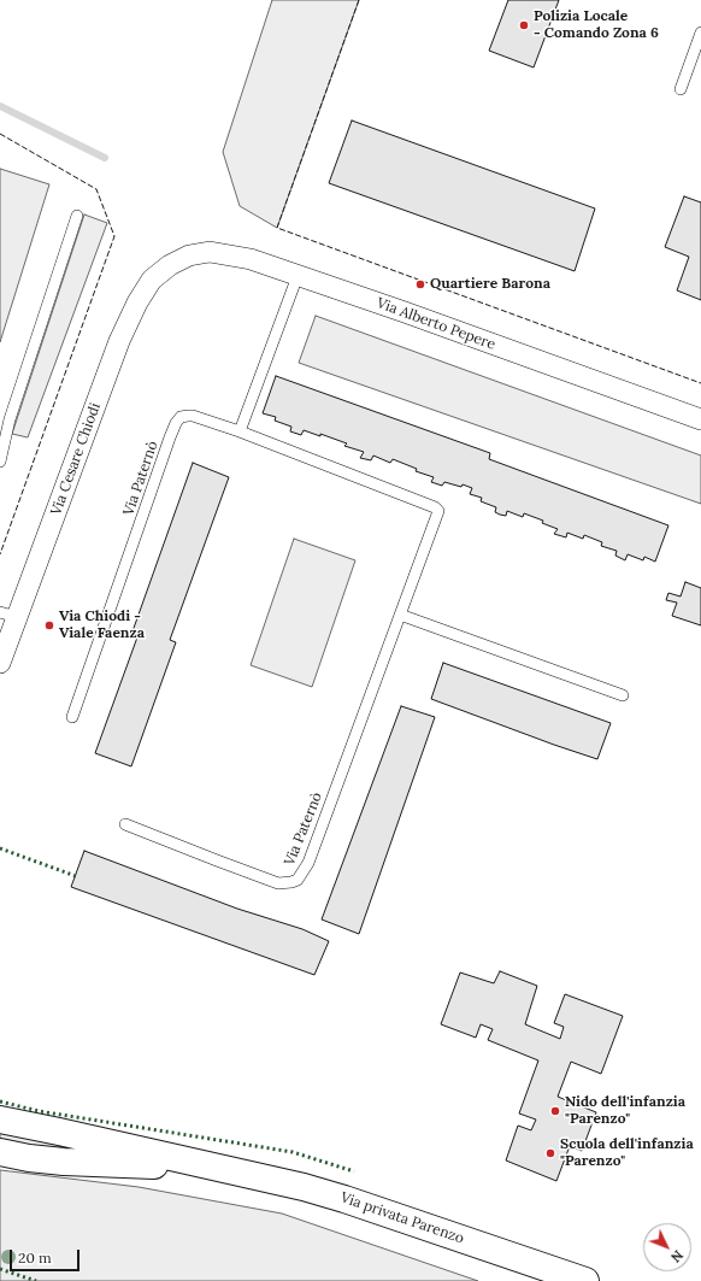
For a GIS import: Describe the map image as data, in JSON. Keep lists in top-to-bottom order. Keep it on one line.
{"streets":{"street":["Via Alberto Pepere","Via Cesare Chiodi","Via privata Parenzo"],"lane":["Via Paternò"]},"crossings":[["Via Alberto Pepere","Via Cesare Chiodi"]],"places":["Polizia Locale - Comando Zona 6","Quartiere Barona","Via Chiodi - Viale Faenza","Nido dell'infanzia \"Parenzo\"","Scuola dell'infanzia \"Parenzo\""],"scale_bar":"20 m","north":"bottom right"}
